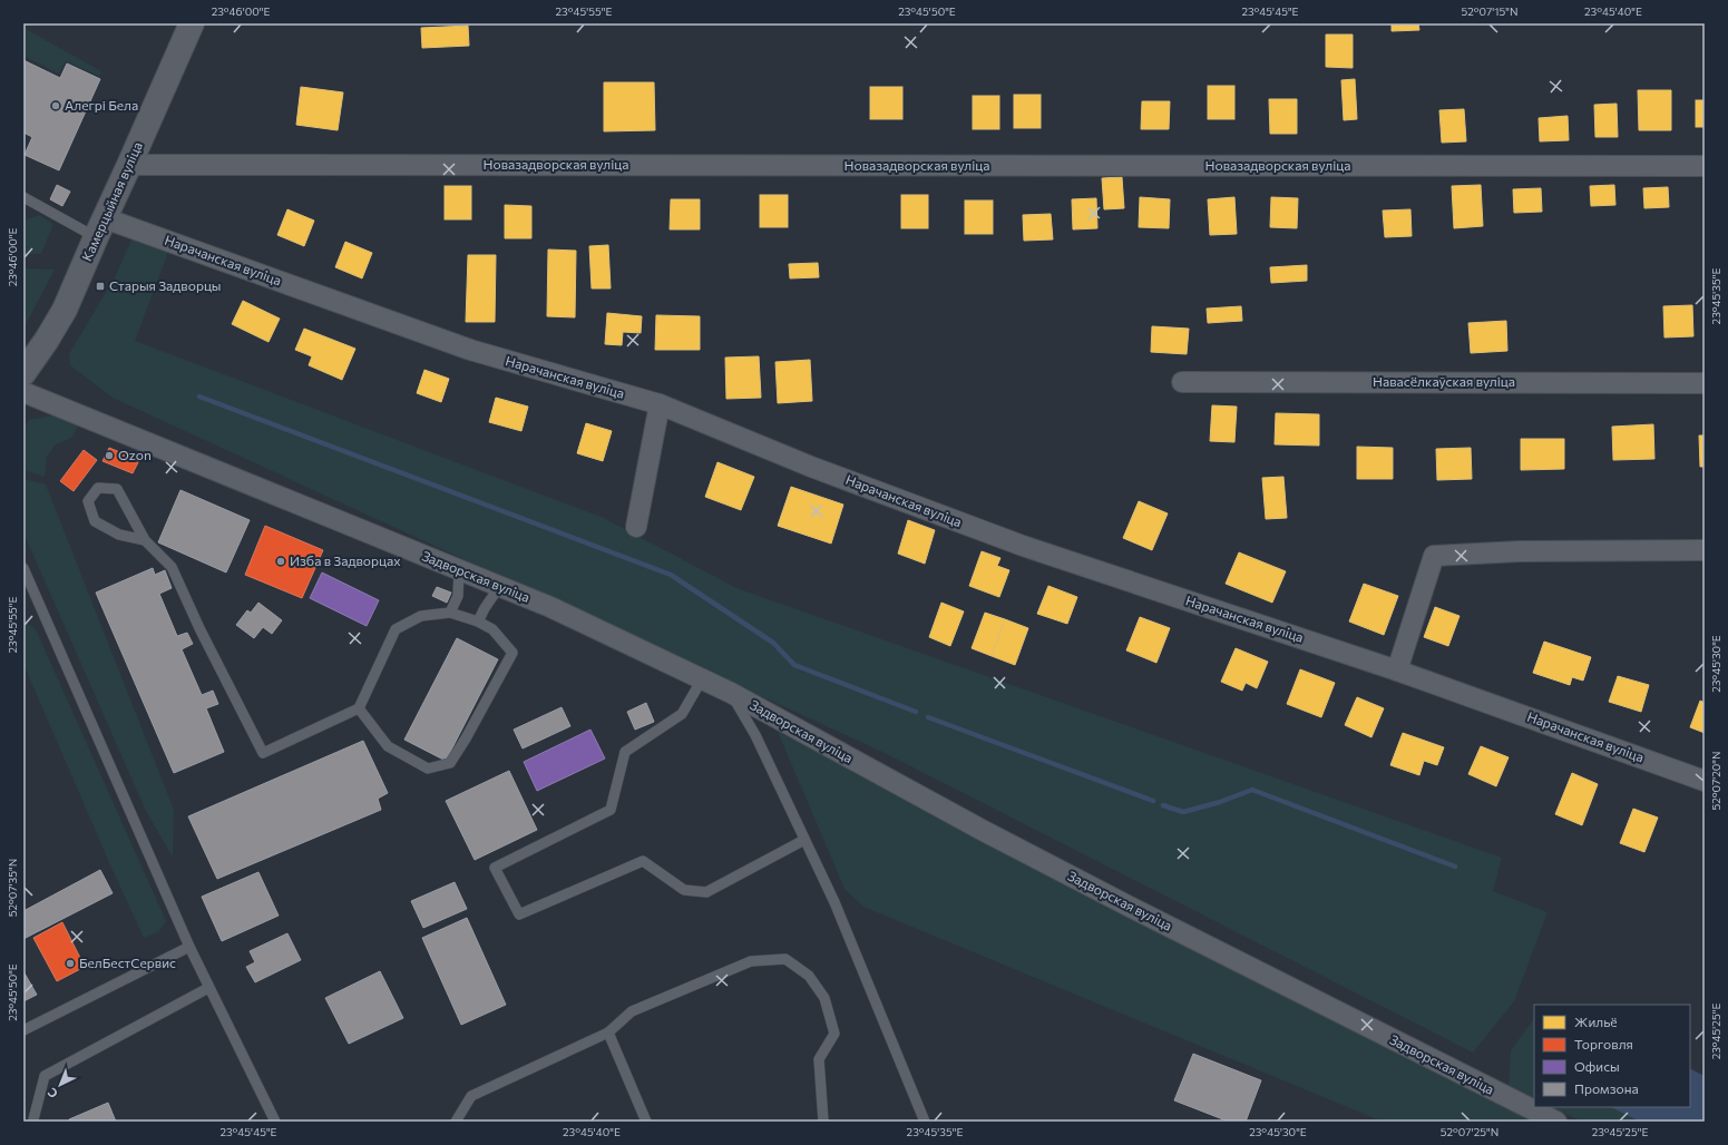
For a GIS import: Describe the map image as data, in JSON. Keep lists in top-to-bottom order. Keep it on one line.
{"streets":{"main road":["Камерцыйная вуліца"],"street":["Новазадворская вуліца","Нарачанская вуліца","Навасёлкаўская вуліца","Задворская вуліца"]},"crossings":[["Новазадворская вуліца","Камерцыйная вуліца"],["Камерцыйная вуліца","Нарачанская вуліца"]],"places":{"other":["Алегрі Бела","Ozon","Изба в Задворцах","БелБестСервис"],"transit":["Старыя Задворцы"]},"legend":["Жильё","Торговля","Офисы","Промзона"],"north":"bottom left","coordinates":["23°46'00\"E","23°45'55\"E","23°45'50\"E","23°45'45\"E","52°07'15\"N","23°45'40\"E","23°45'35\"E","23°45'30\"E","52°07'20\"N","52°07'35\"N","23°45'25\"E","52°07'25\"N"]}
